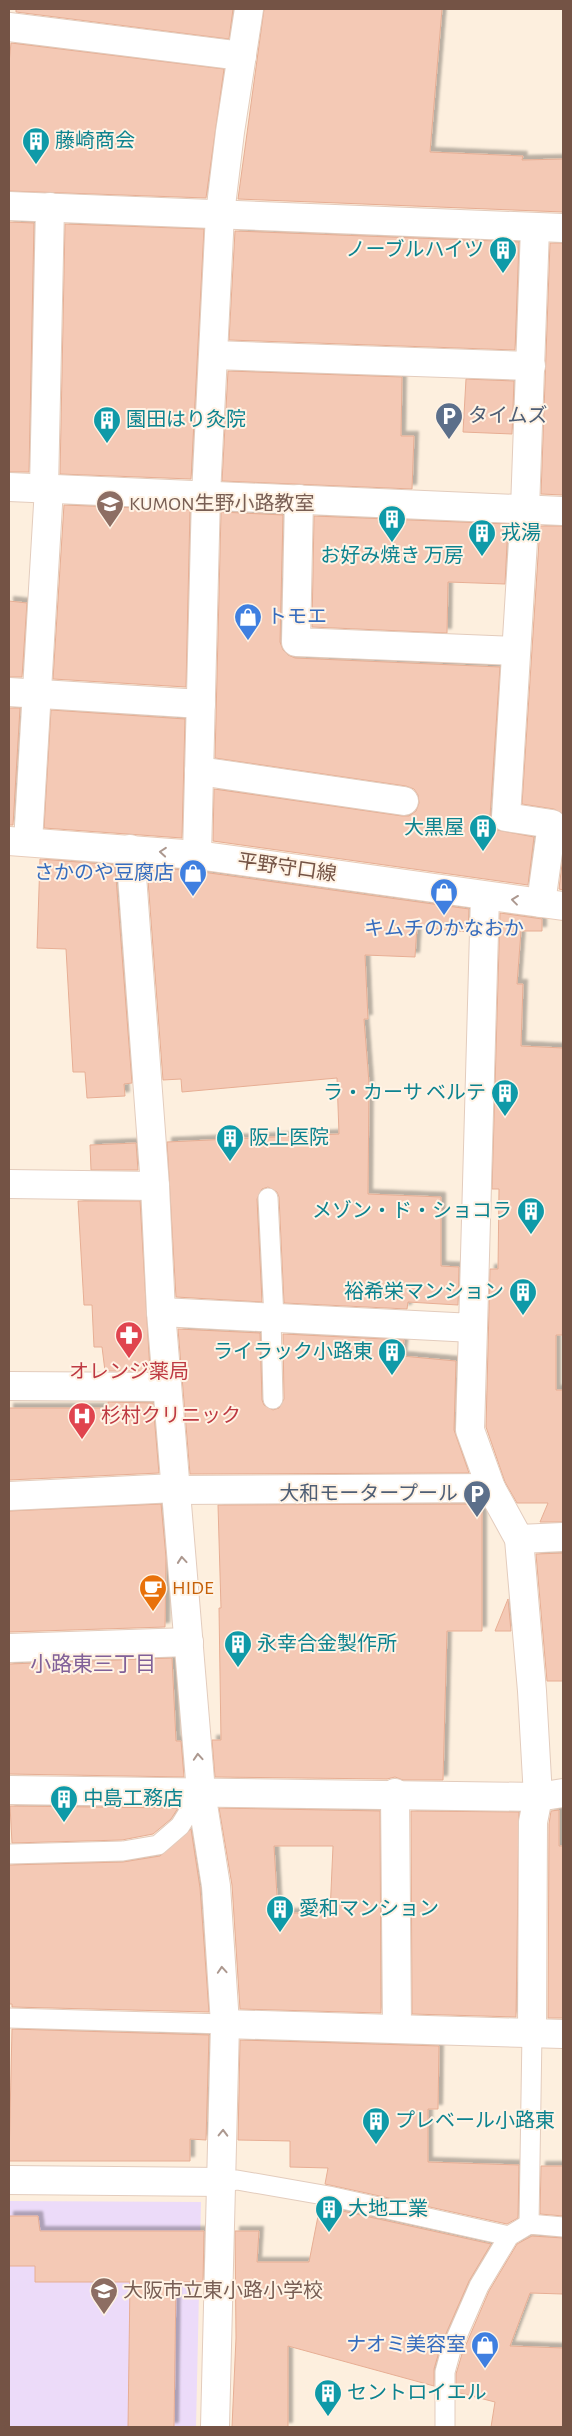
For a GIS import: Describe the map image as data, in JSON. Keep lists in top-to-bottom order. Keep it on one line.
{"streets":{"street":["平野守口線"]},"districts":["小路東三丁目"],"places":{"building":["藤崎商会","ノーブルハイツ","園田はり灸院","お好み焼き 万房","戎湯","大黒屋","ラ・カーサ ベルテ","阪上医院","メゾン・ド・ショコラ","裕希栄マンション","ライラック小路東","永幸合金製作所","中島工務店","愛和マンション","プレベール小路東","大地工業","セントロイエル"],"parking":["タイムズ","大和モータープール"],"school or university":["KUMON生野小路教室","大阪市立東小路小学校"],"shop":["トモエ","さかのや豆腐店","キムチのかなおか","ナオミ美容室"],"pharmacy":["オレンジ薬局"],"hospital":["杉村クリニック"],"cafe":["HIDE"]}}
